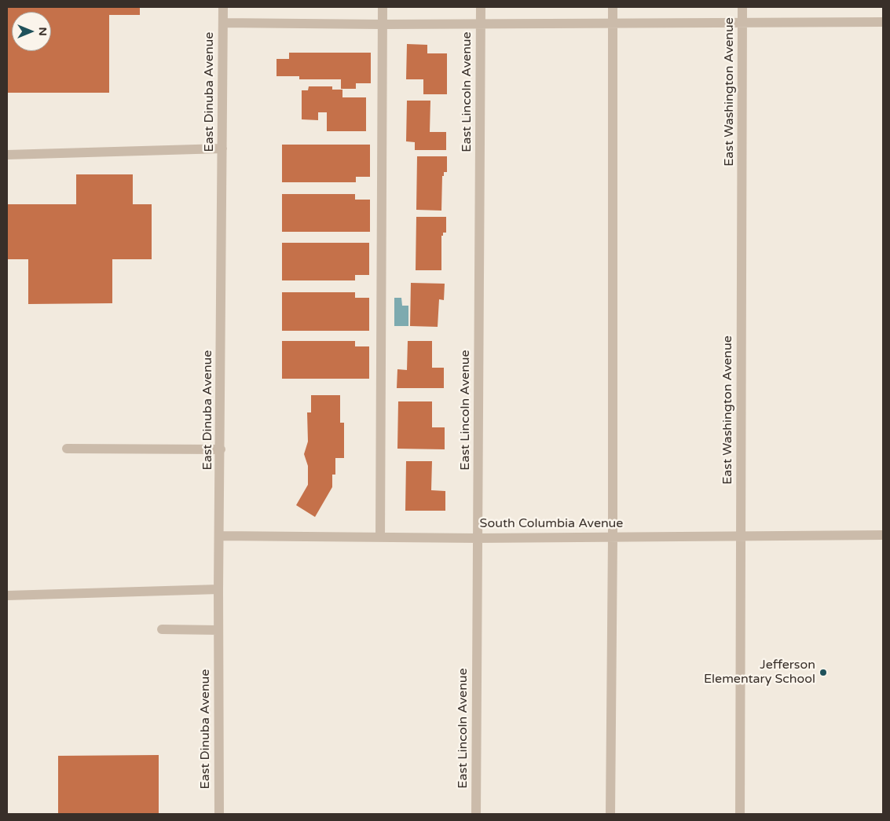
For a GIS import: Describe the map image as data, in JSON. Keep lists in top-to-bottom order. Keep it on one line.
{"streets":{"street":["East Dinuba Avenue","East Lincoln Avenue","East Washington Avenue","South Columbia Avenue"]},"crossings":[["East Dinuba Avenue","South Columbia Avenue"],["East Lincoln Avenue","South Columbia Avenue"],["East Washington Avenue","South Columbia Avenue"]],"places":["Jefferson Elementary School"],"north":"right"}
